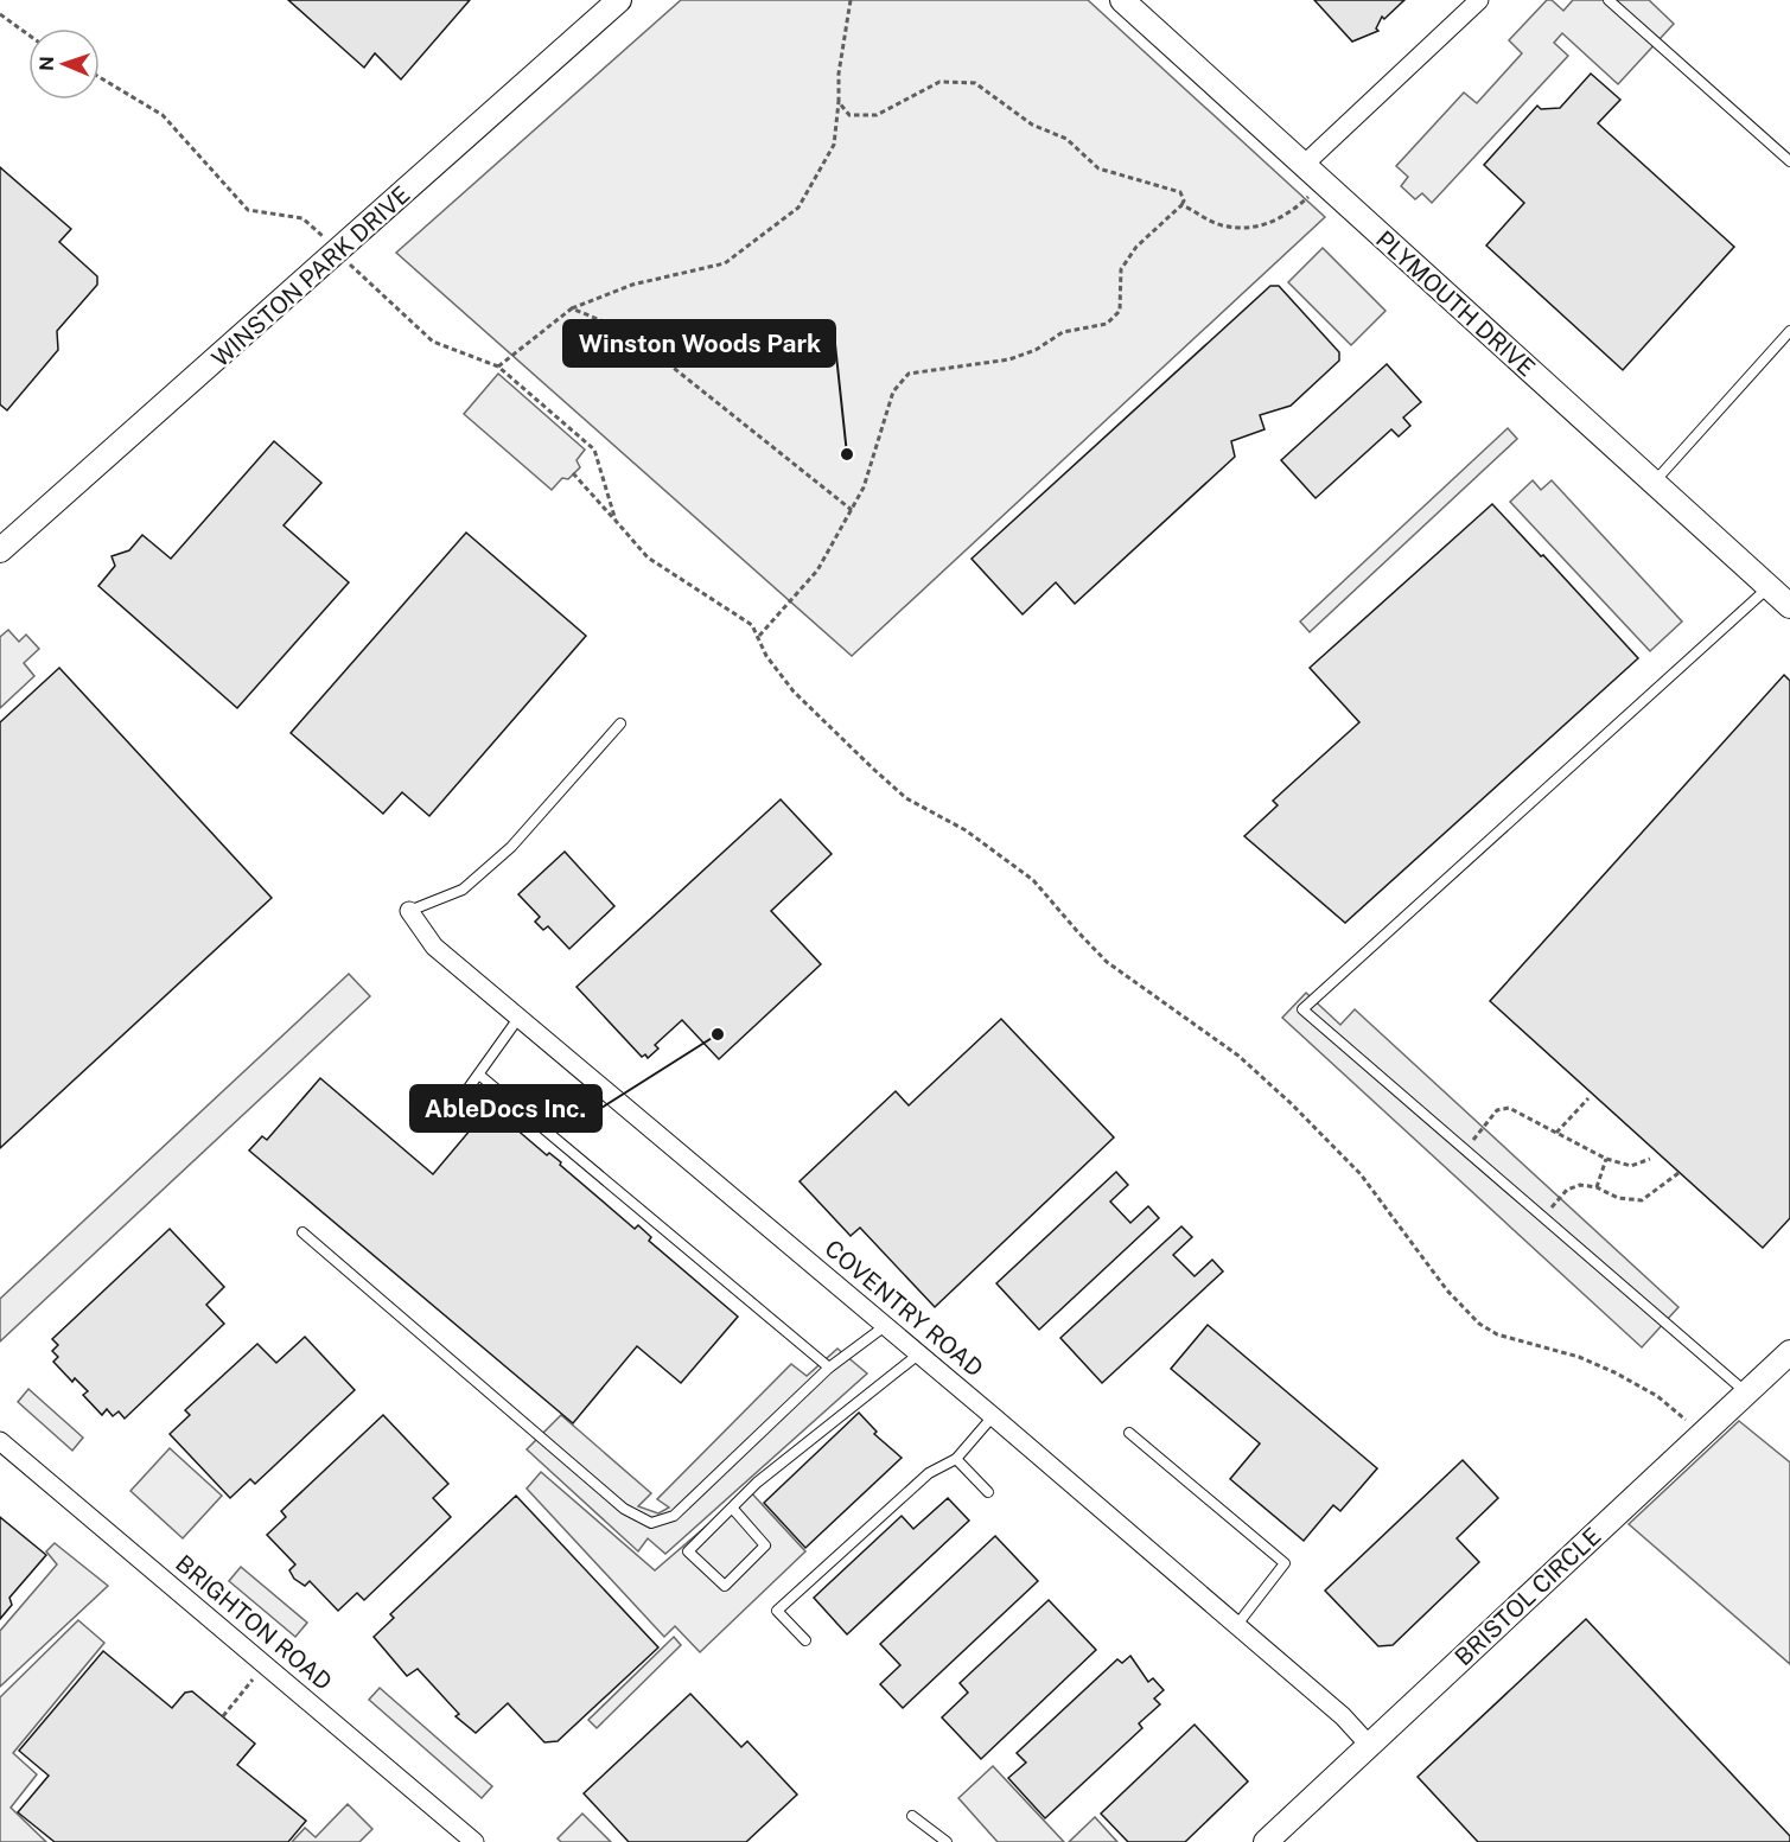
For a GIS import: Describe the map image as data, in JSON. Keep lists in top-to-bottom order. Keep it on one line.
{"streets":{"street":["WINSTON PARK DRIVE","PLYMOUTH DRIVE","COVENTRY ROAD","BRISTOL CIRCLE","BRIGHTON ROAD"]},"crossings":[["COVENTRY ROAD","BRISTOL CIRCLE"]],"places":["Winston Woods Park","AbleDocs Inc."],"north":"left"}
